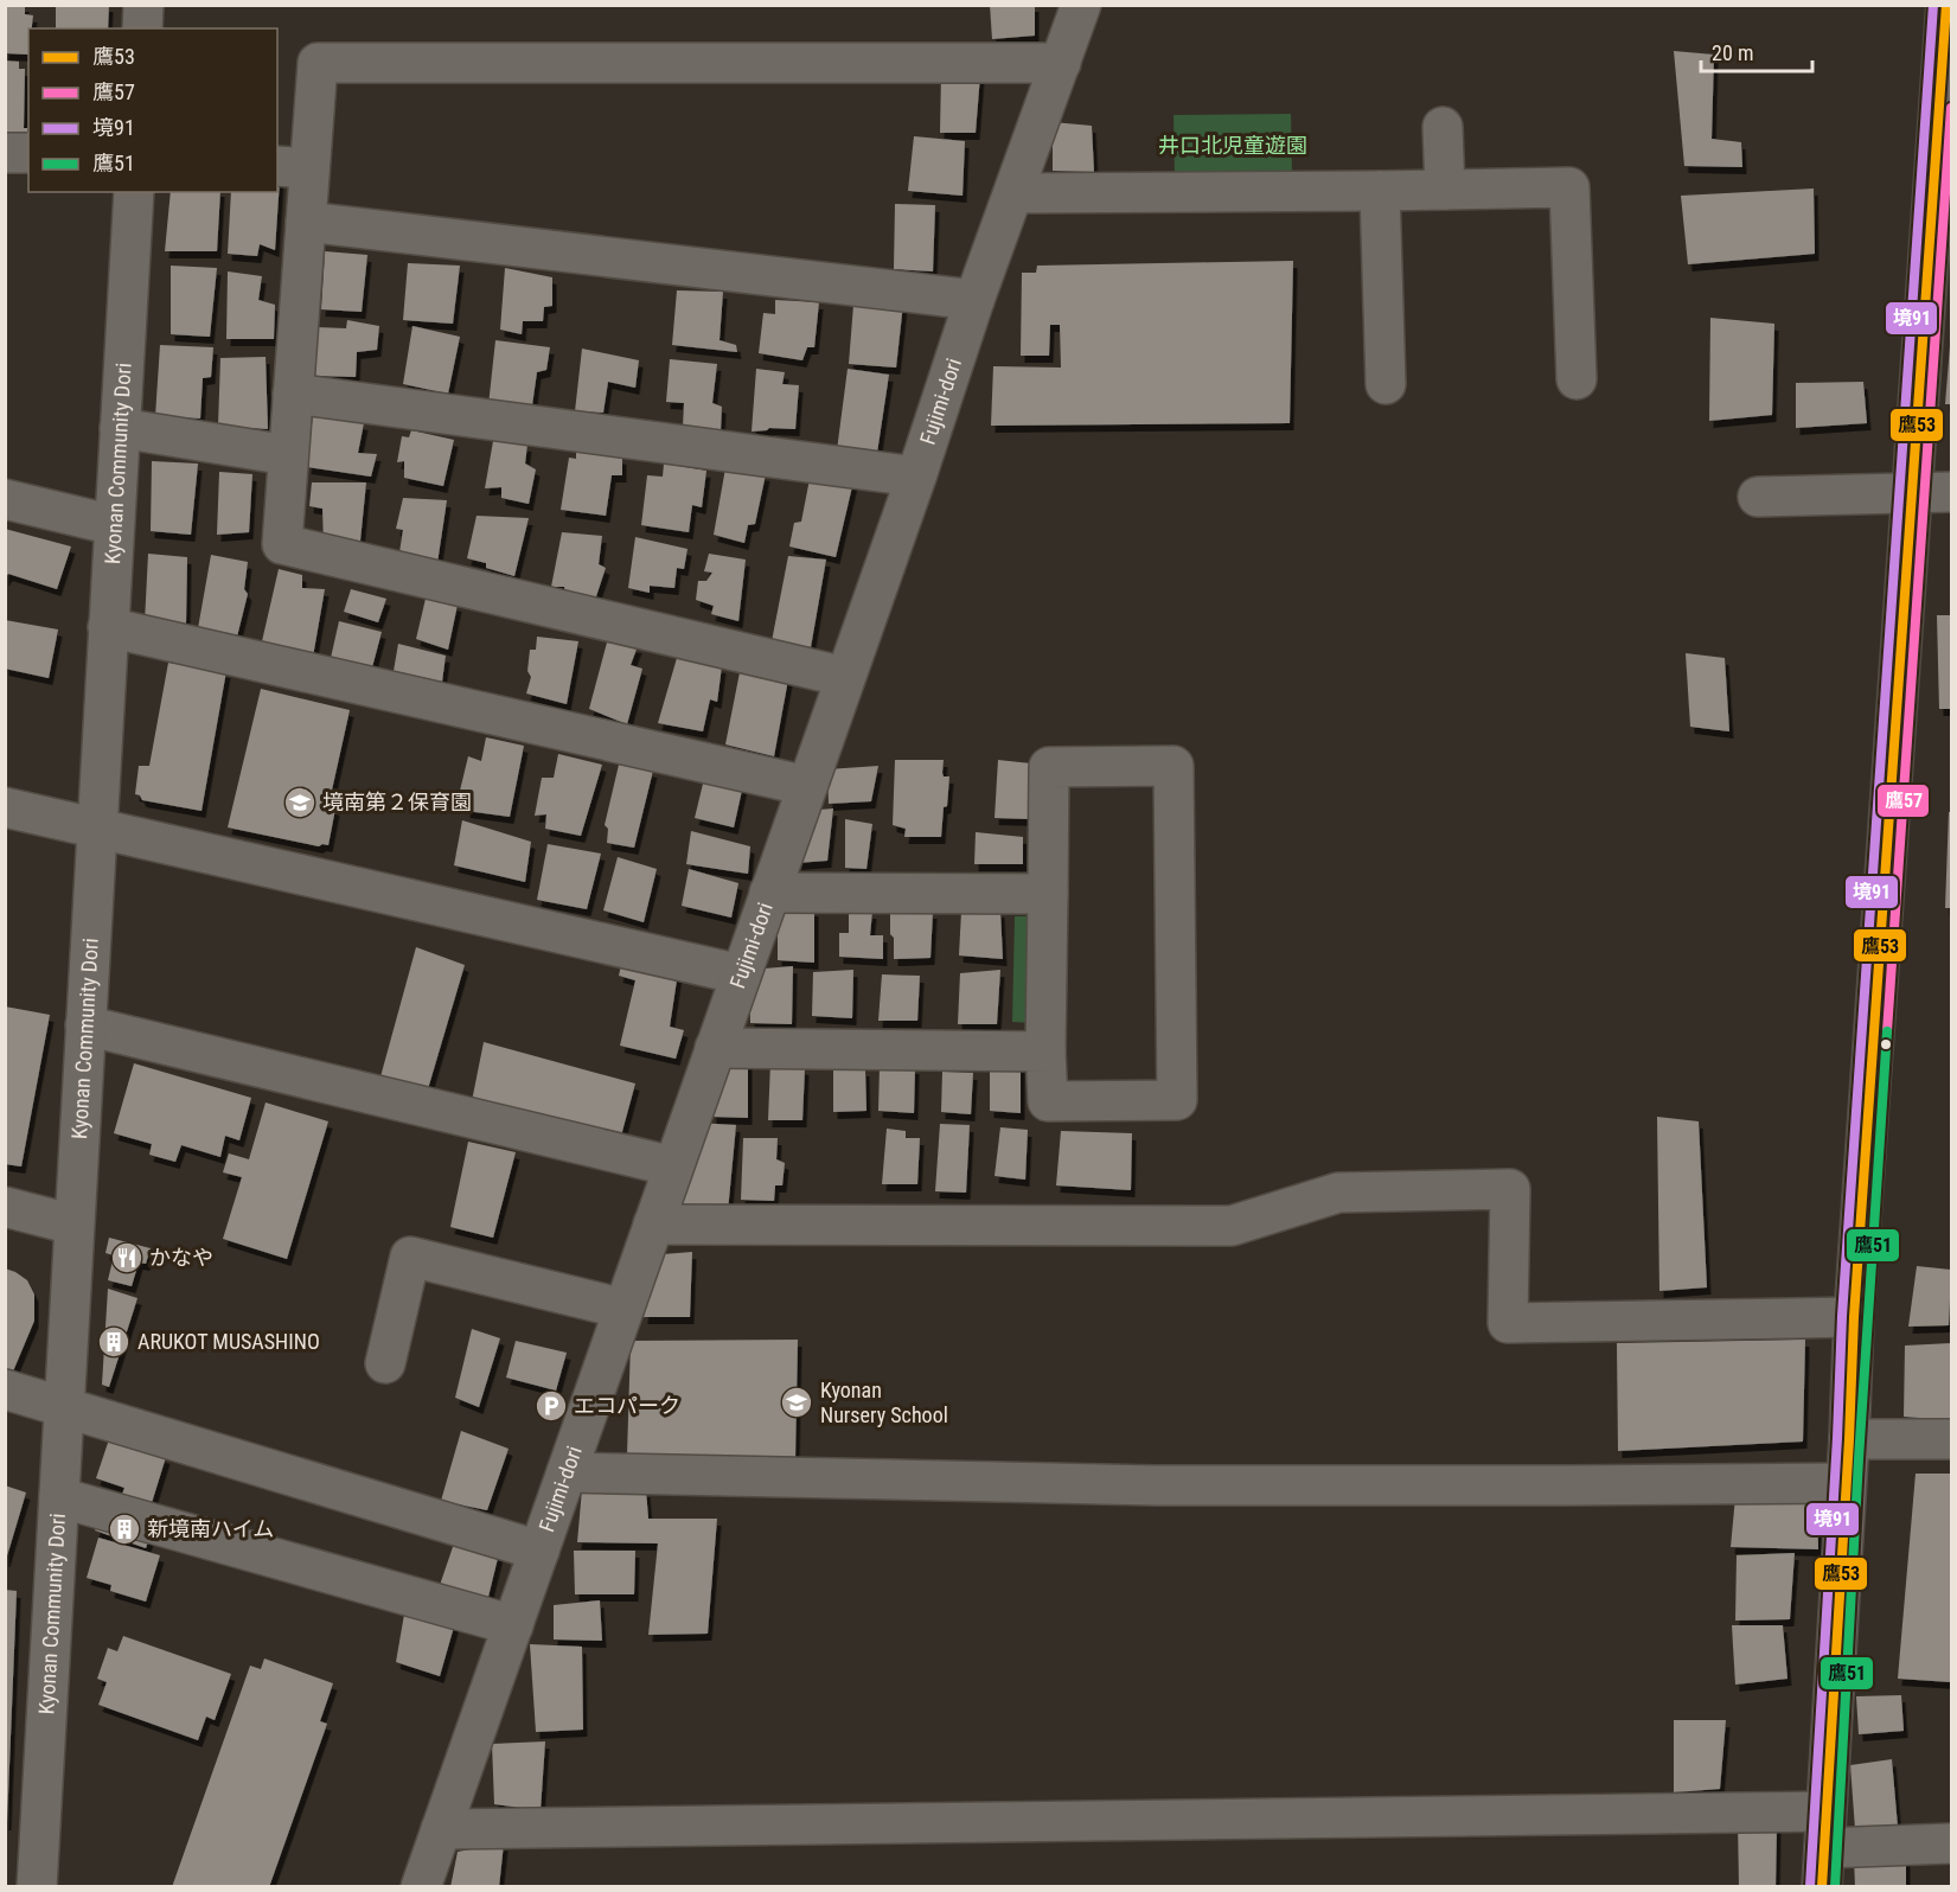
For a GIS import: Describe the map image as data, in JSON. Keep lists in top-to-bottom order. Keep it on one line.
{"streets":{"street":["Fujimi-dori","Kyonan Community Dori"]},"parks":["井口北児童遊園"],"places":{"school or university":["境南第２保育園","Kyonan Nursery School"],"restaurant":["かなや"],"building":["ARUKOT MUSASHINO","新境南ハイム"],"parking":["エコパーク"]},"lines":["transit line 鷹53","transit line 境91","transit line 鷹57","transit line 鷹51"],"legend":["鷹53","鷹57","境91","鷹51"],"scale_bar":"20 m"}
